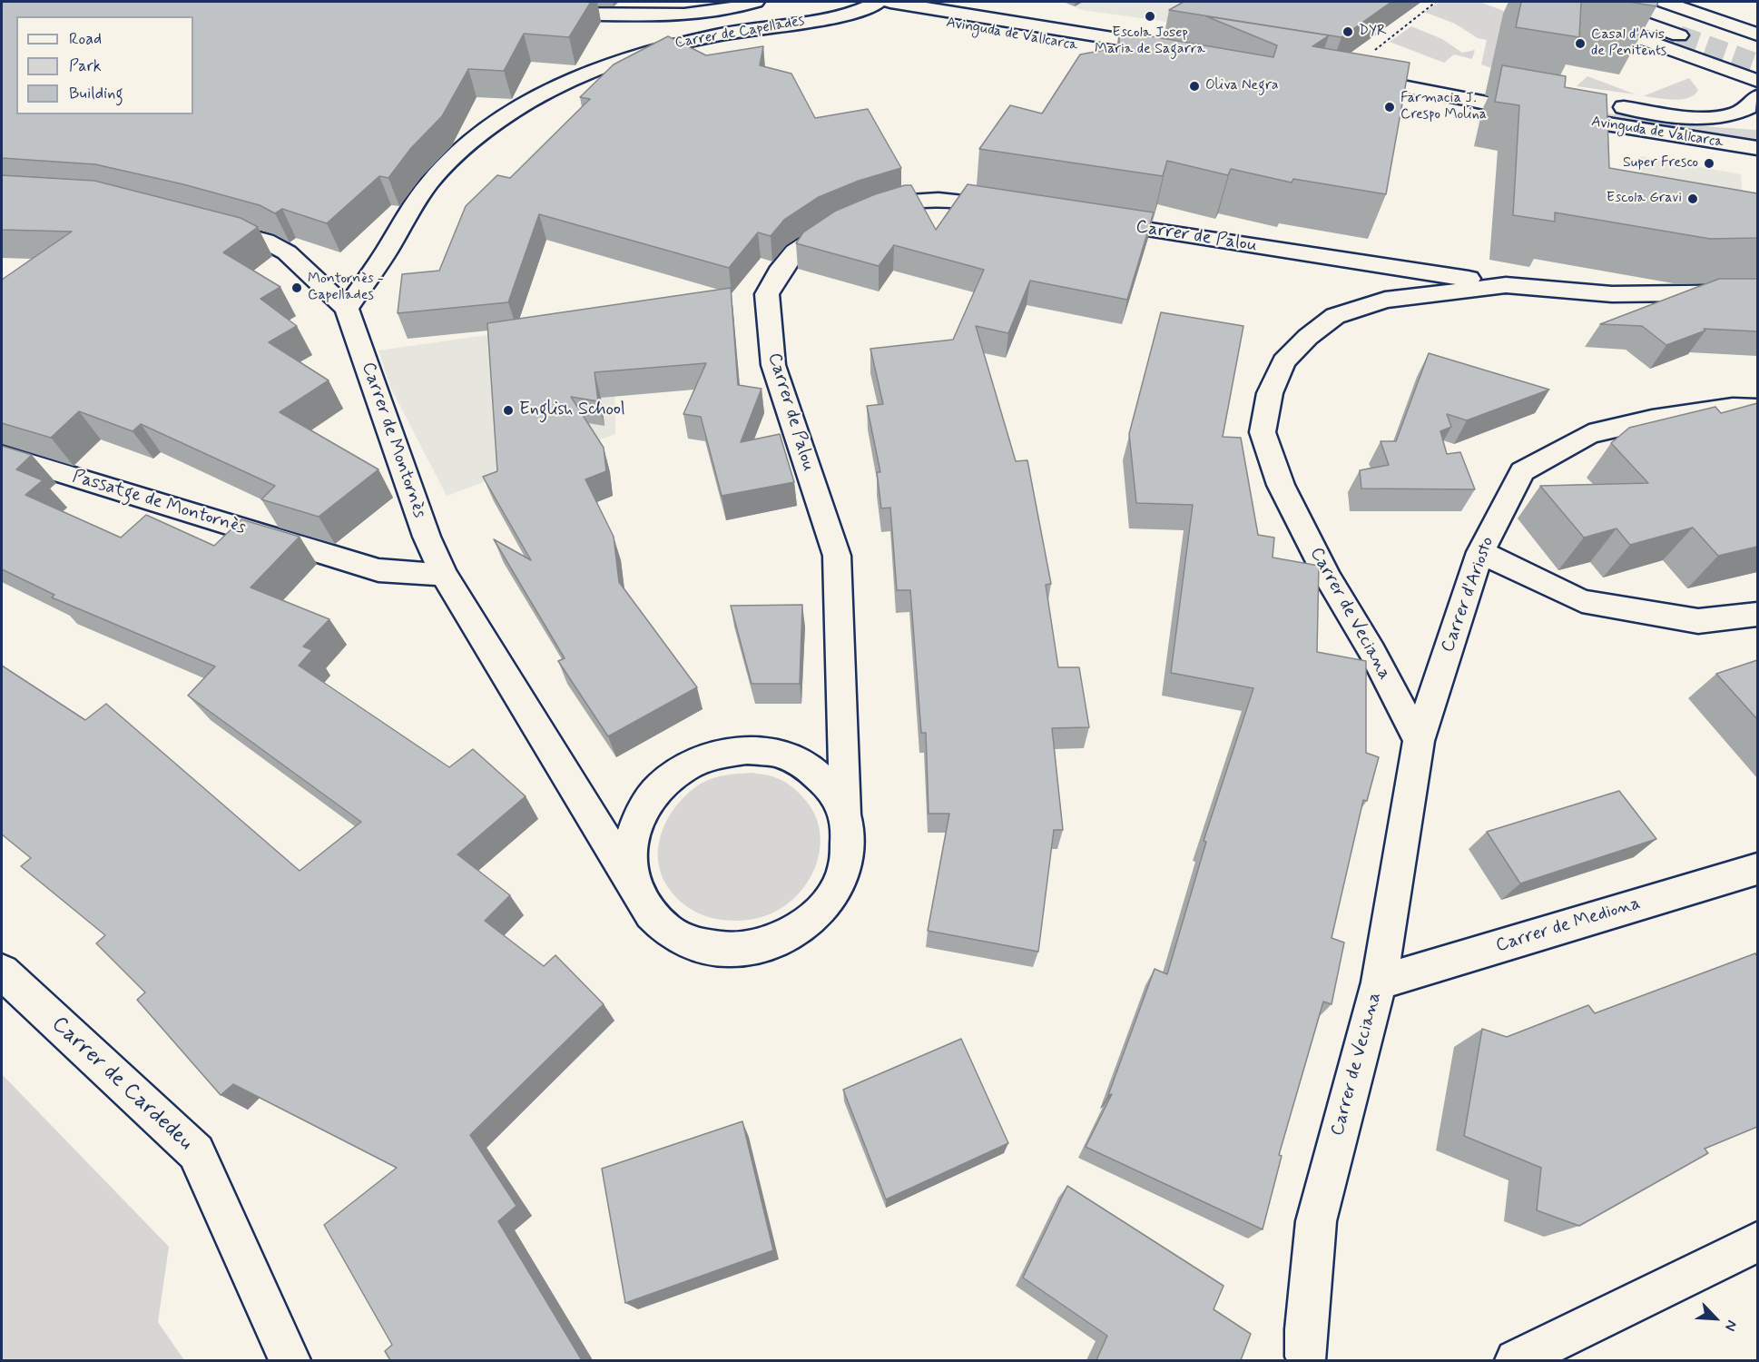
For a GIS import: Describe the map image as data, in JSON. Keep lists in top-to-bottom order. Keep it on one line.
{"streets":{"main road":["Carrer de Capellades","Avinguda de Vallcarca","Carrer de Palou","Carrer de Montornès","Passatge de Montornès","Carrer d'Ariosto","Carrer de Veciana","Carrer de Mediona","Carrer de Cardedeu"]},"crossings":[["Carrer de Capellades","Carrer de Montornès"],["Carrer de Palou","Carrer de Montornès"],["Carrer de Palou","Carrer de Veciana"],["Carrer de Montornès","Passatge de Montornès"],["Carrer d'Ariosto","Carrer de Veciana"],["Carrer de Veciana","Carrer de Mediona"]],"places":["Escola Josep Maria de Sagarra","DYR","Casal d'Avis de Penitents","Oliva Negra","Farmacia J. Crespo Molina","Super Fresco","Escola Gravi","Montornès - Capellades","English School"],"legend":["Road","Park","Building"],"north":"bottom right"}
